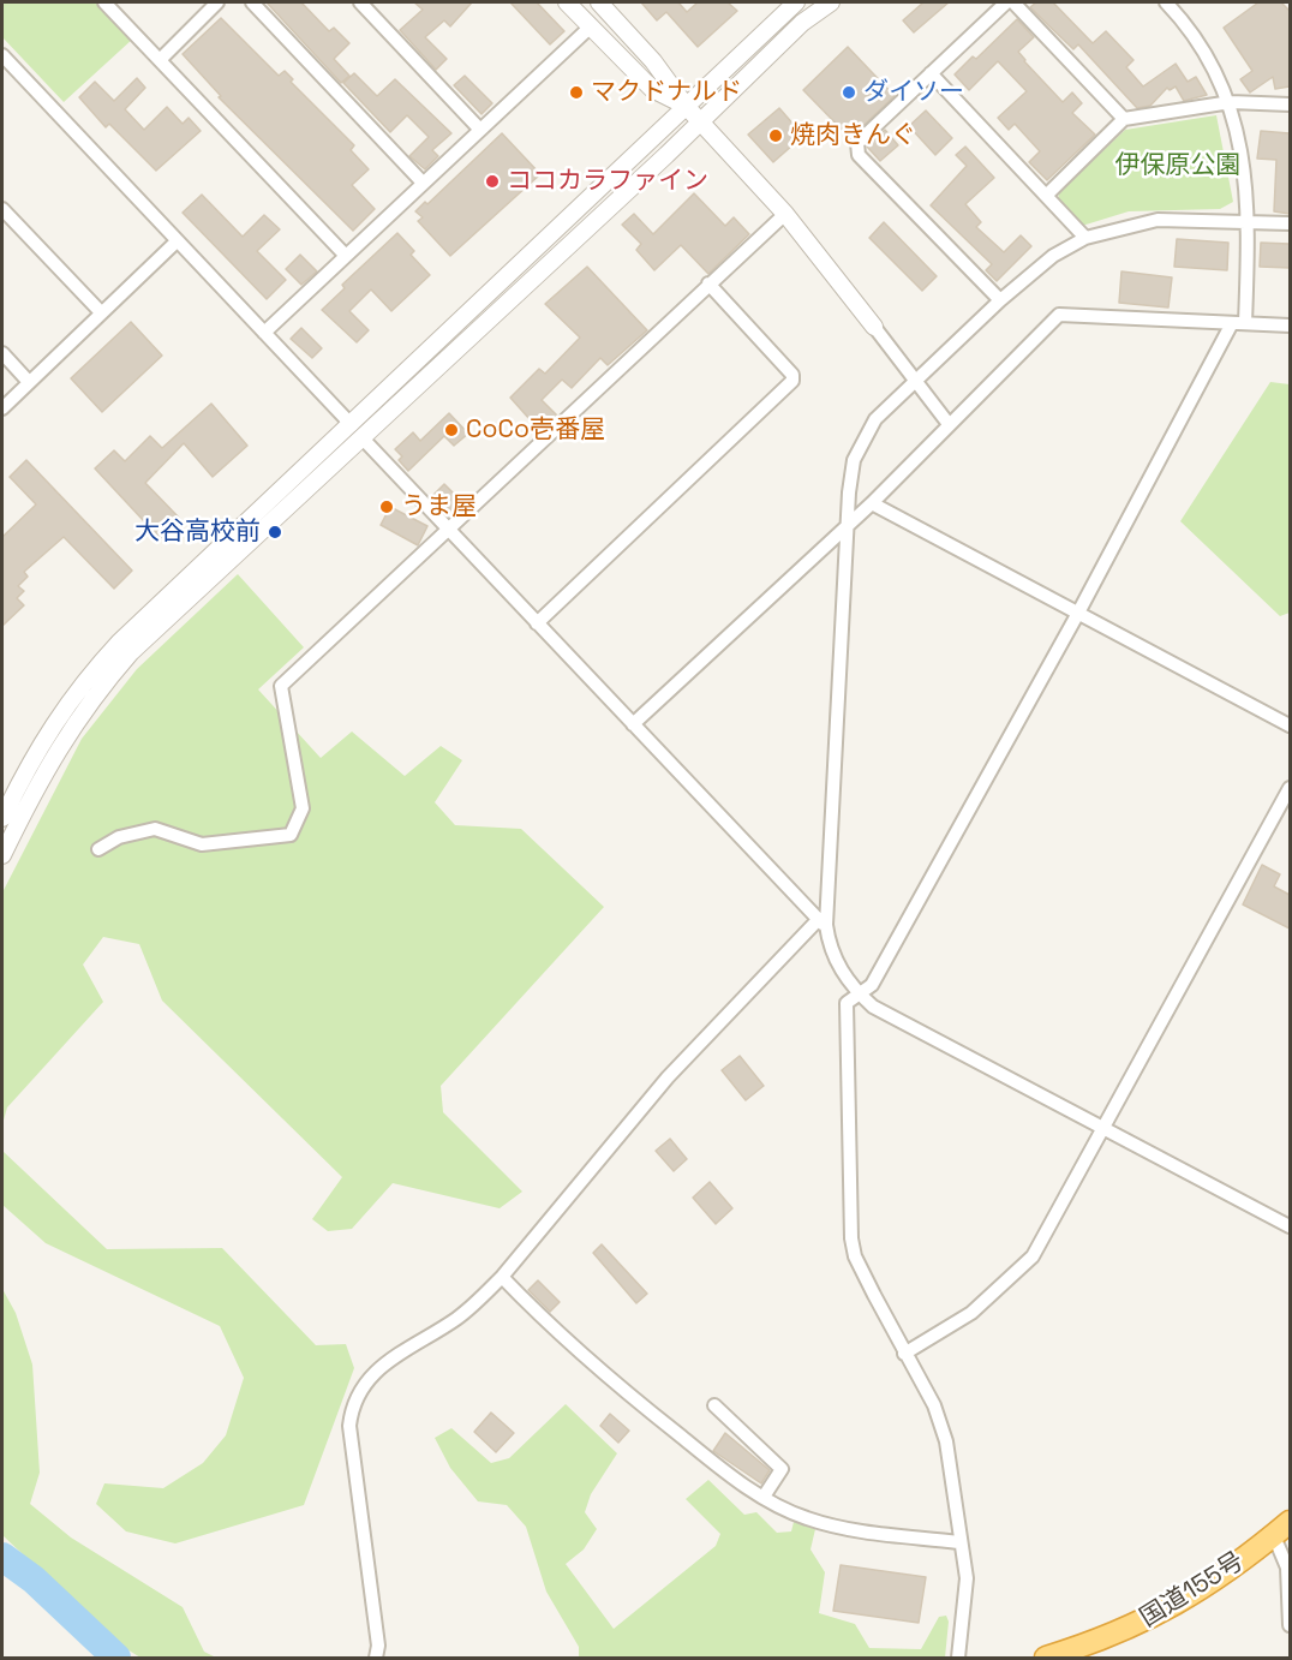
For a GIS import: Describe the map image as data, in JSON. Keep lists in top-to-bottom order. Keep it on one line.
{"streets":{"highway":["国道155号"]},"parks":["伊保原公園"],"places":["マクドナルド","ダイソー","焼肉きんぐ","ココカラファイン","CoCo壱番屋","うま屋","大谷高校前"]}
